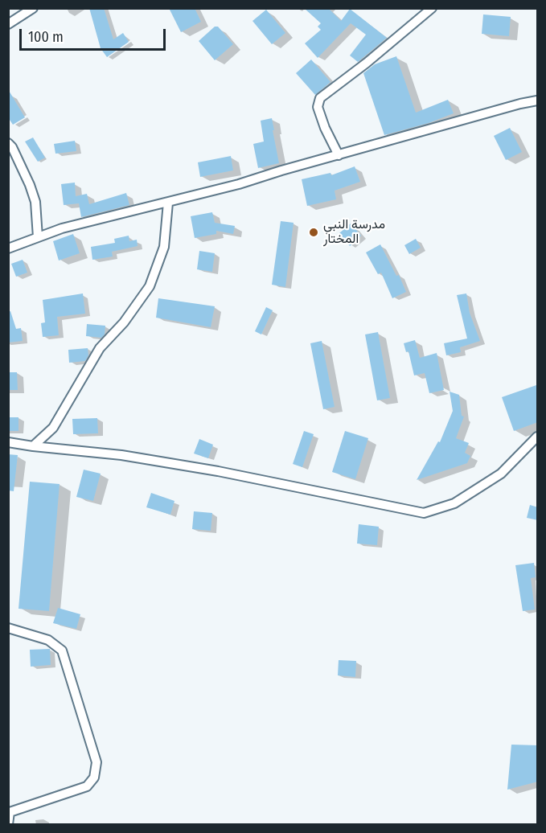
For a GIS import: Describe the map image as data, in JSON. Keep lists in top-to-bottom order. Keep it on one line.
{"places":["مدرسة النبي المختار"],"scale_bar":"100 m"}
